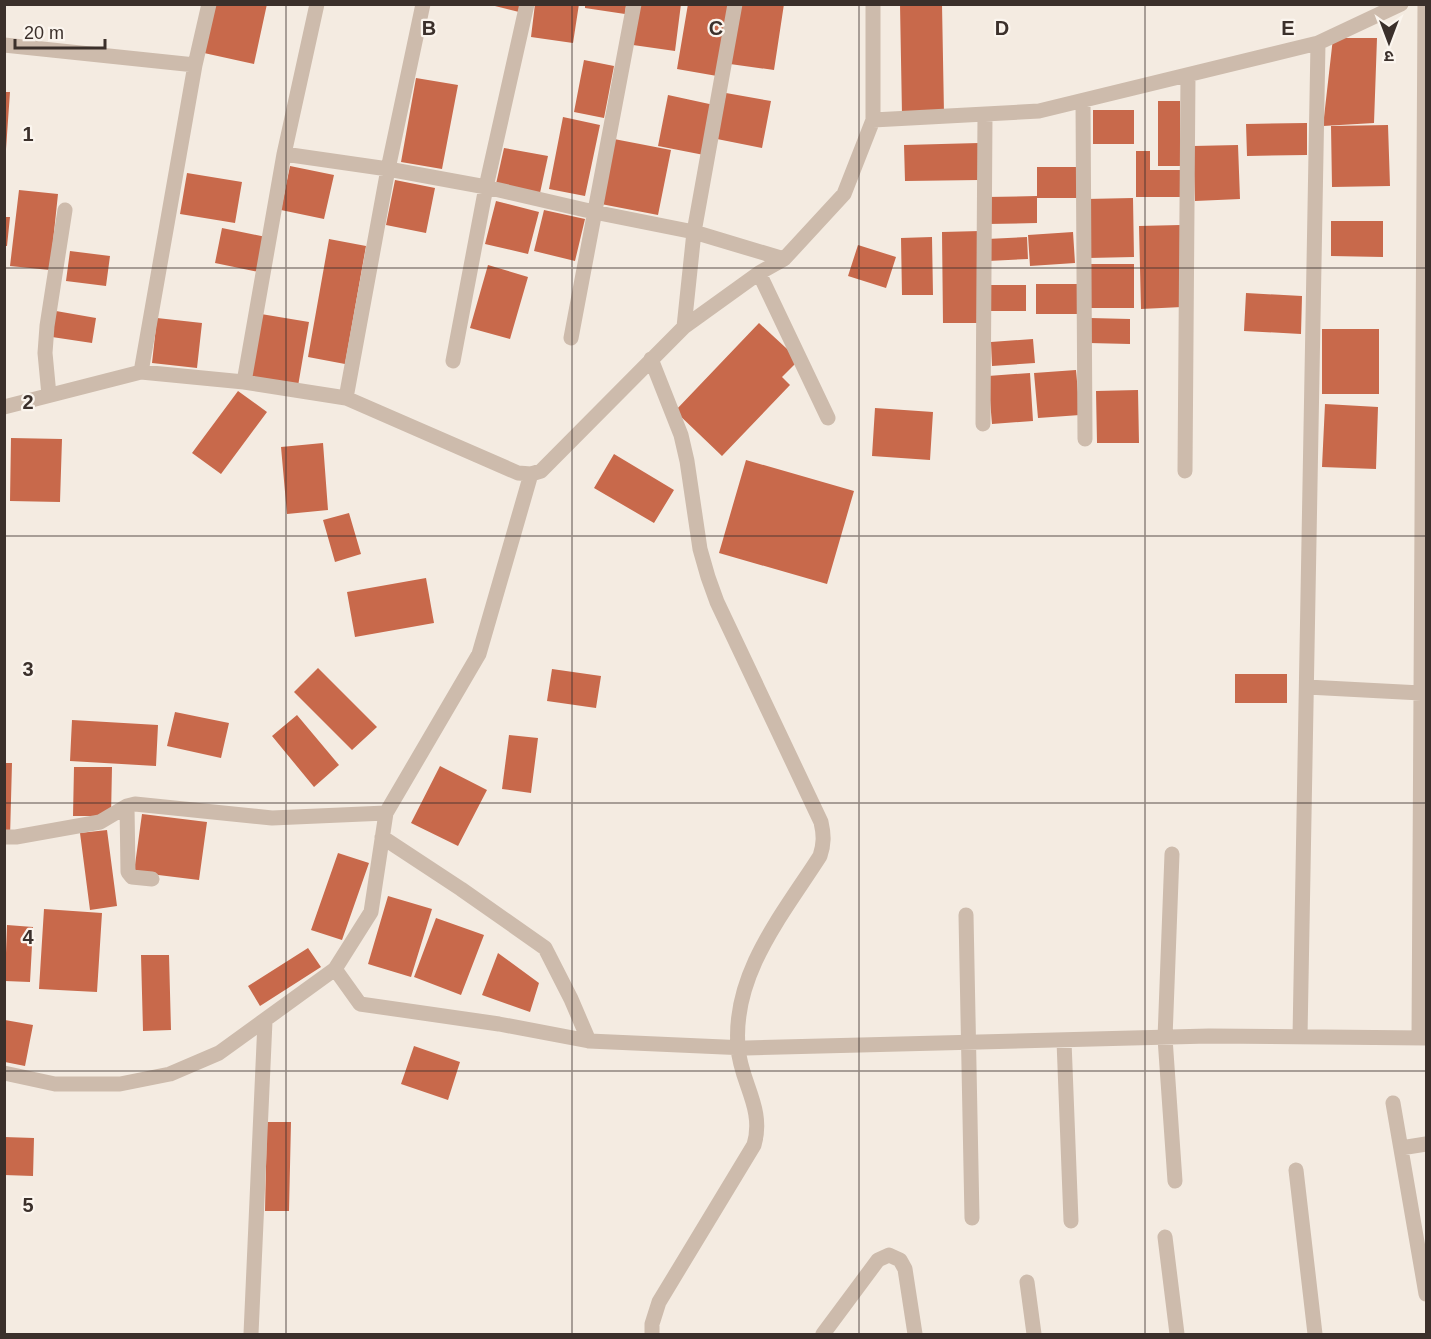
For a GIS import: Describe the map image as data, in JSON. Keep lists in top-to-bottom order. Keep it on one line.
{"scale_bar":"20 m","north":"bottom","grid":{"columns":["B","C","D","E"],"rows":["1","2","3","4","5"]}}
